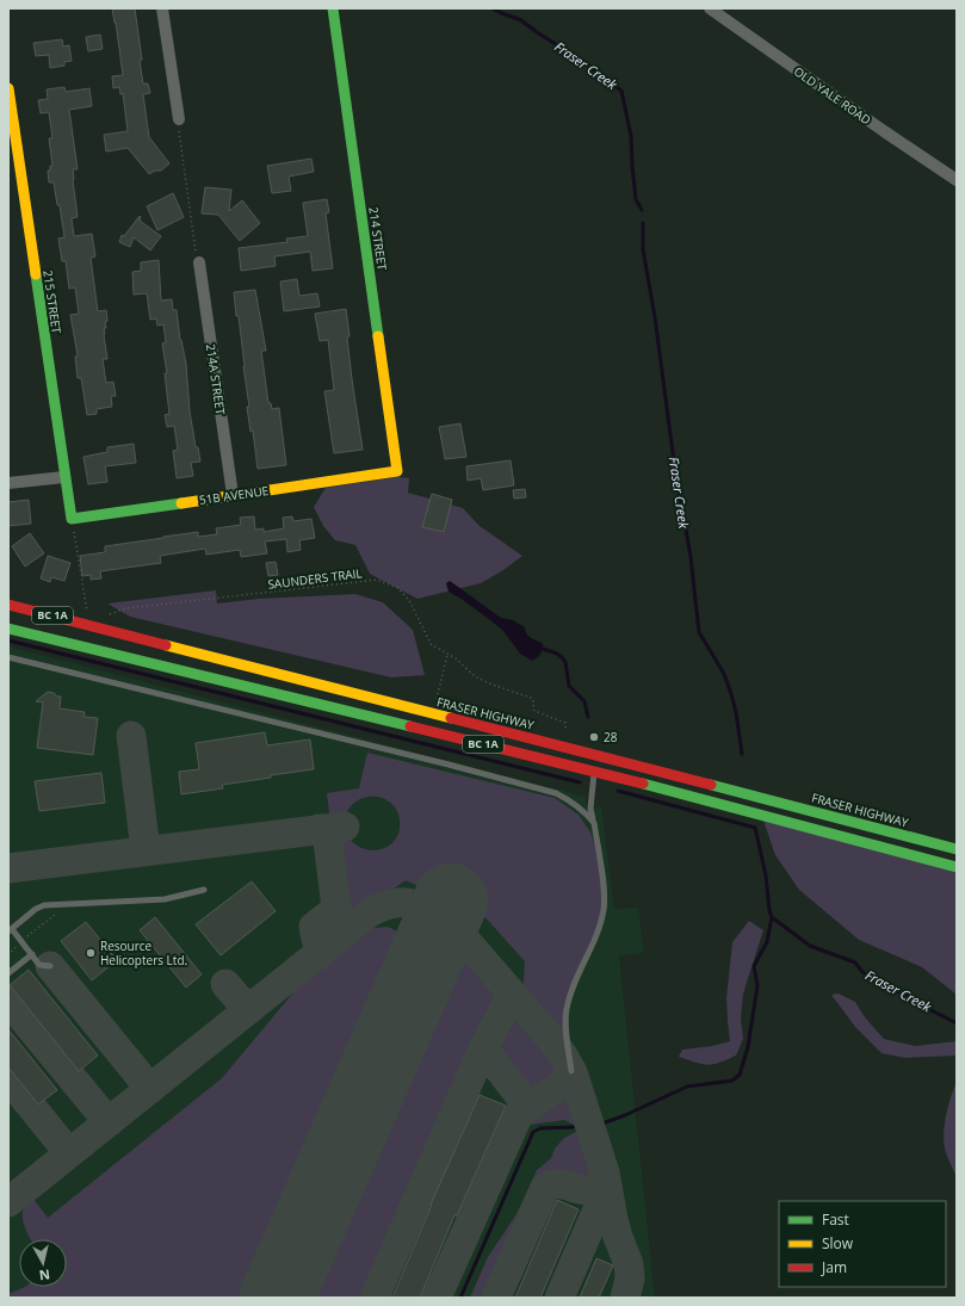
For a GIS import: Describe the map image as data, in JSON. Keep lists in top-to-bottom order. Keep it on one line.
{"streets":{"main road":["214 STREET","215 STREET","51B AVENUE","BC 1A","FRASER HIGHWAY"],"street":["OLD YALE ROAD","214A STREET"],"path":["SAUNDERS TRAIL"]},"crossings":[["214 STREET","51B AVENUE"],["215 STREET","51B AVENUE"],["214A STREET","51B AVENUE"]],"water":["Fraser Creek"],"places":["28","Resource Helicopters Ltd."],"legend":["Fast","Slow","Jam"],"north":"bottom"}
